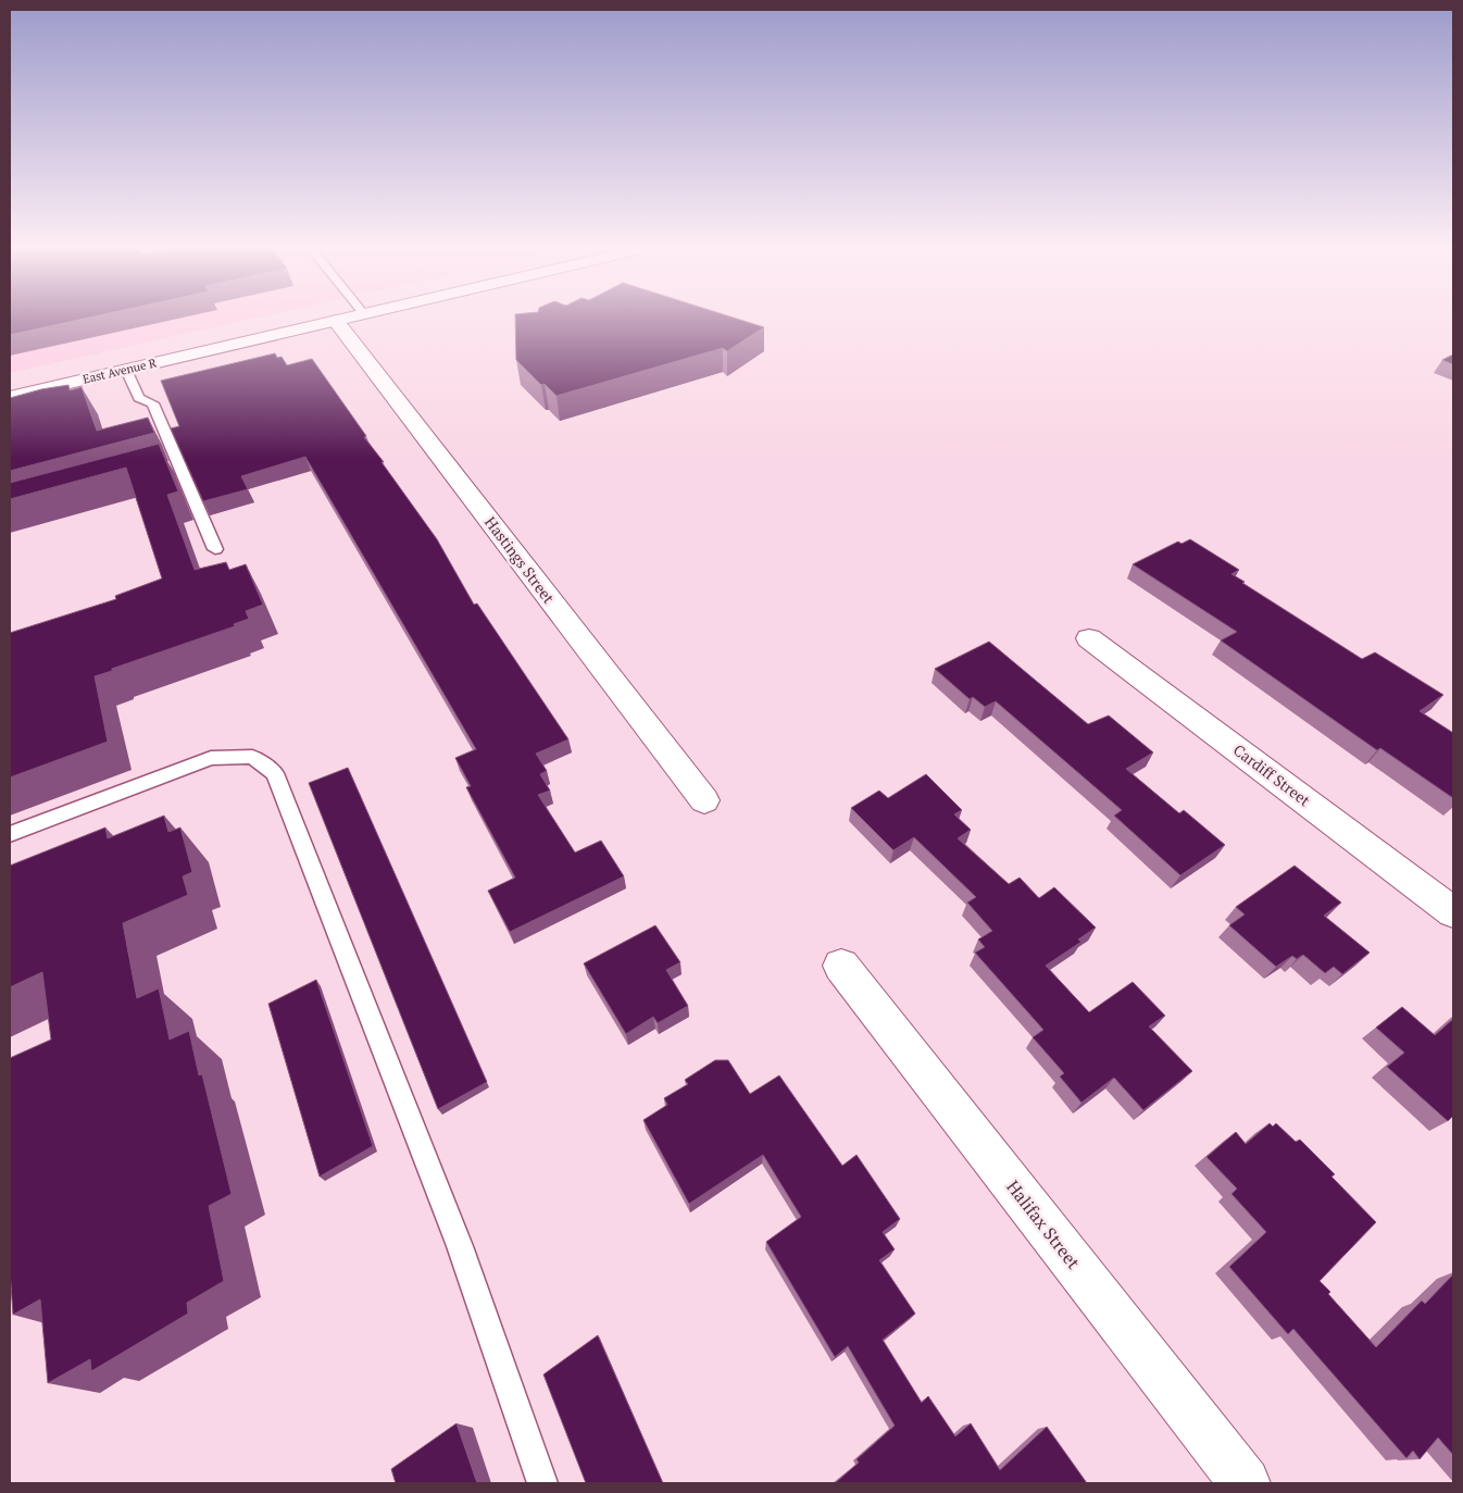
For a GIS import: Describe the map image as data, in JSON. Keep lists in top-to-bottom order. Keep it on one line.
{"streets":{"street":["East Avenue R","Hastings Street","Cardiff Street","Halifax Street"]},"crossings":[["East Avenue R","Hastings Street"]]}
